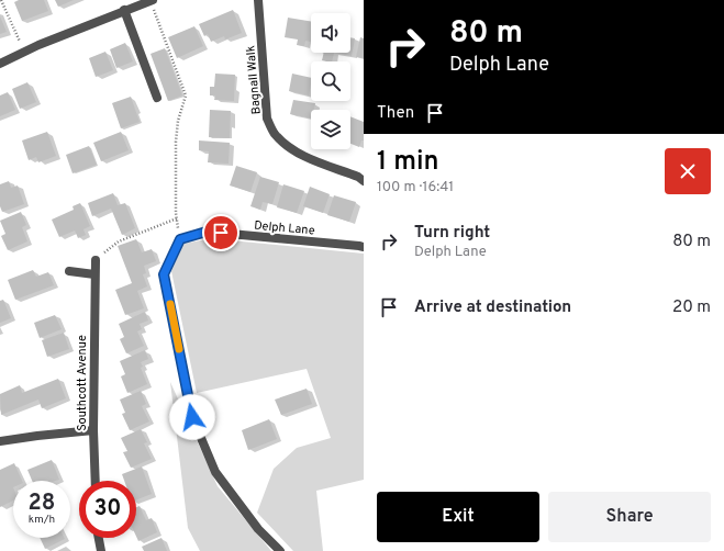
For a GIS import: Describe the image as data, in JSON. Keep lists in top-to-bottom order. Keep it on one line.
{"streets":{"street":["Bagnall Walk","Delph Lane","Southcott Avenue"]},"page":{"turn":["80 m","Delph Lane"],"then":"Then","heading":["1 min","100 m · 16:41"],"list":[{"name":"Turn right","note":"Delph Lane","value":"80 m"},{"name":"Arrive at destination","value":"20 m"}],"speed":"28 km/h","limit":"30","buttons":["Exit","Share"]}}
